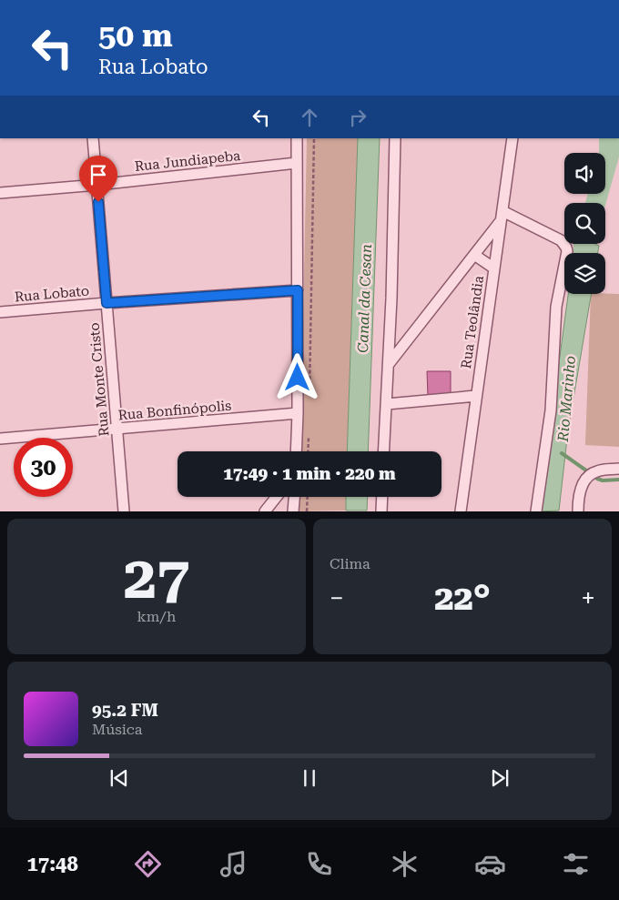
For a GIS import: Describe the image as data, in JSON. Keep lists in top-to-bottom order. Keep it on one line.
{"streets":{"street":["Rua Jundiapeba","Rua Lobato","Rua Teolândia","Rua Monte Cristo","Rua Bonfinópolis"]},"crossings":[["Rua Jundiapeba","Rua Monte Cristo"],["Rua Lobato","Rua Monte Cristo"],["Rua Monte Cristo","Rua Bonfinópolis"]],"water":["Canal da Cesan","Rio Marinho"],"page":{"turn":["50 m","Rua Lobato"],"limit":"30","trip":"17:49 · 1 min · 220 m","tile":[["27","km/h"],"Clima"],"heat":["−","22°","+"],"song":["95.2 FM","Música"],"tabs":"17:48"}}
